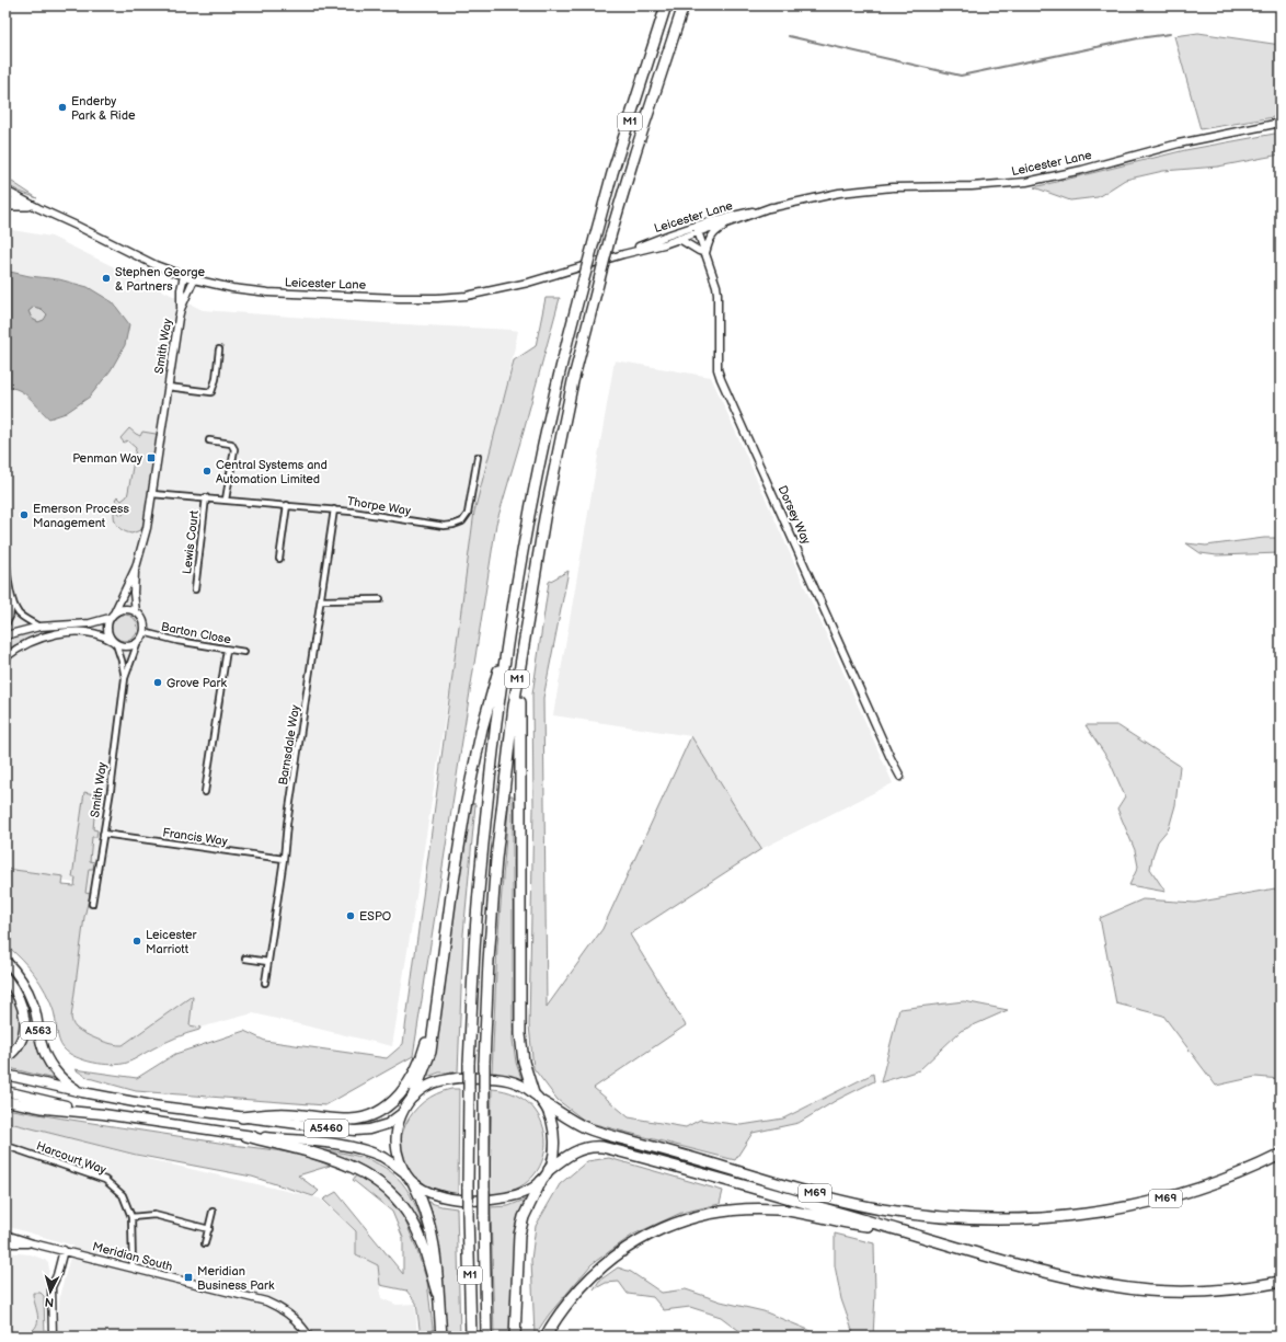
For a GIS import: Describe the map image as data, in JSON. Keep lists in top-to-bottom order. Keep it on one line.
{"streets":{"highway":["M1","A563","A5460","M69"],"street":["Leicester Lane","Smith Way","Thorpe Way","Dorsey Way","Lewis Court","Barton Close","Barnsdale Way","Francis Way","Harcourt Way","Meridian South"]},"crossings":[["Leicester Lane","Dorsey Way"],["Smith Way","Thorpe Way"],["Smith Way","Barton Close"],["Smith Way","Francis Way"],["Thorpe Way","Lewis Court"],["Thorpe Way","Barnsdale Way"],["Barnsdale Way","Francis Way"],["A563","A5460"],["A5460","M69"],["Harcourt Way","Meridian South"]],"places":{"other":["Enderby Park & Ride","Stephen George & Partners","Central Systems and Automation Limited","Emerson Process Management","Grove Park","ESPO","Leicester Marriott"],"transit":["Penman Way","Meridian Business Park"]},"north":"bottom"}
